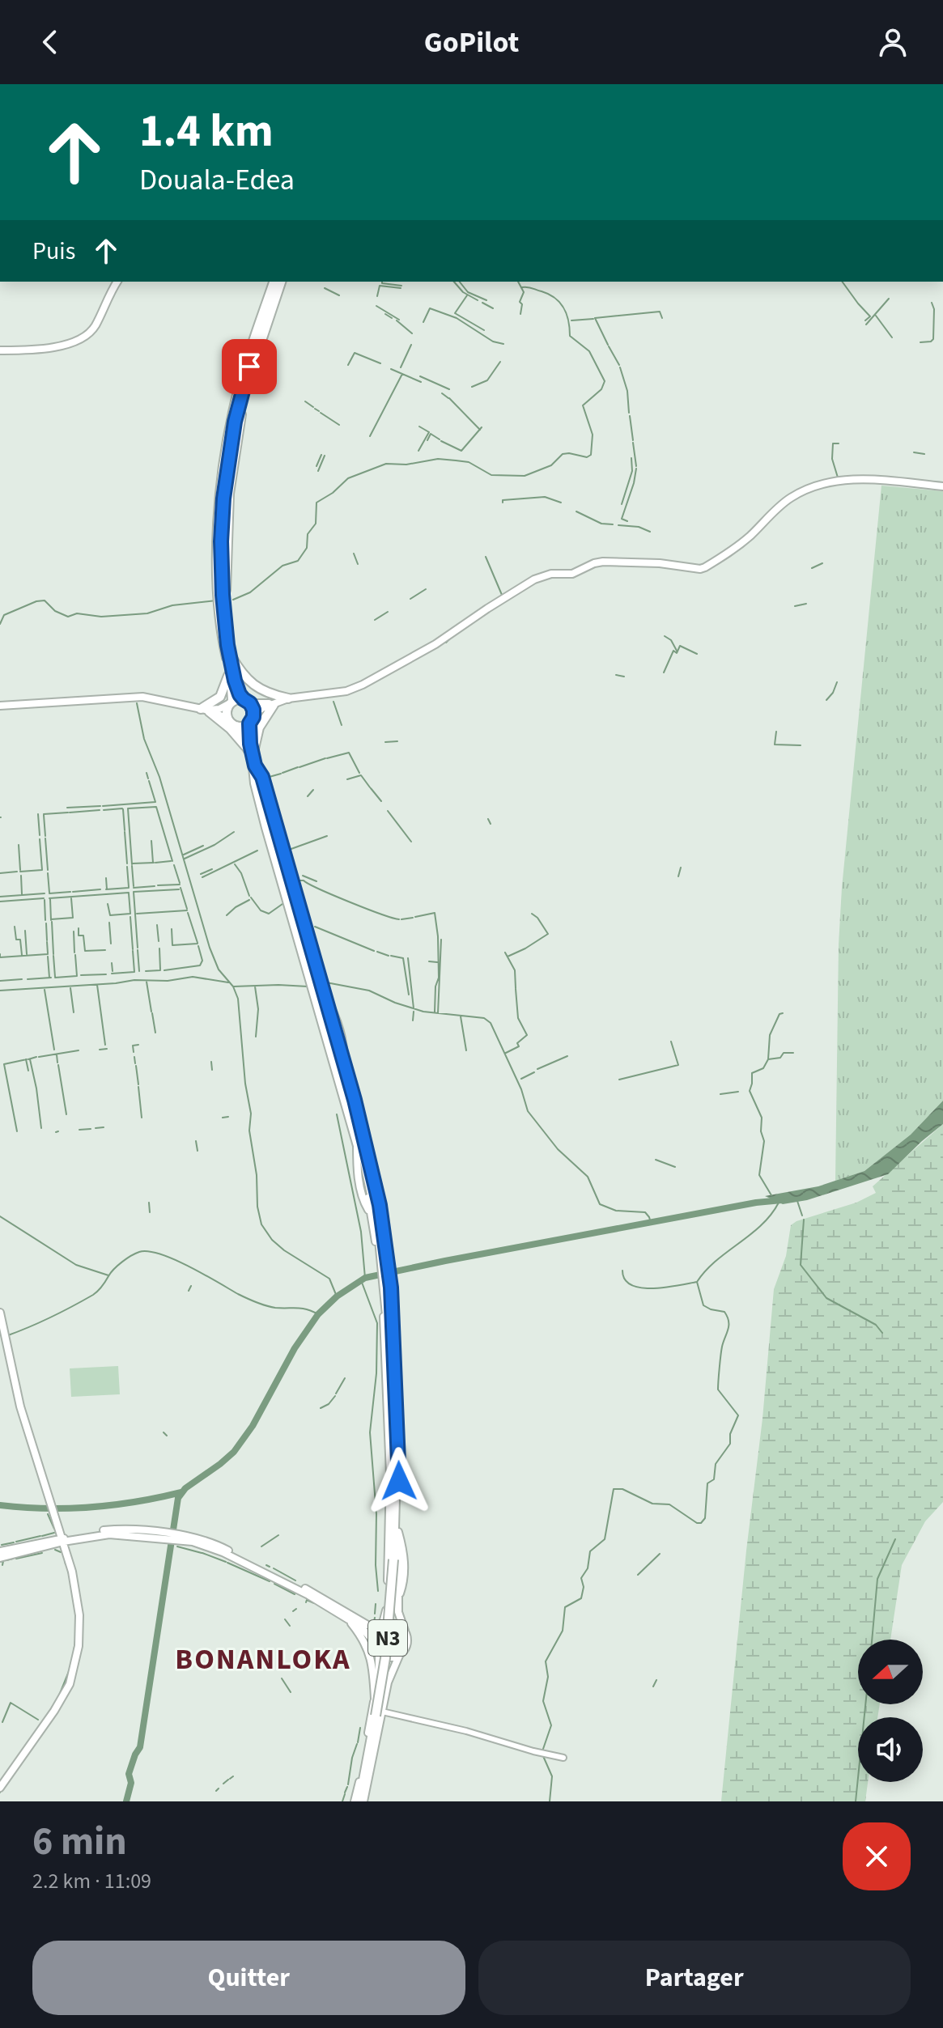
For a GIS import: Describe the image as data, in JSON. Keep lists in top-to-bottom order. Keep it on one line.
{"streets":{"highway":["N3"]},"districts":["BONANLOKA"],"north":"left","page":{"header":"GoPilot","turn":["1.4 km","Douala-Edea"],"then":"Puis","heading":["6 min","2.2 km · 11:09"],"buttons":["Quitter","Partager"]}}
